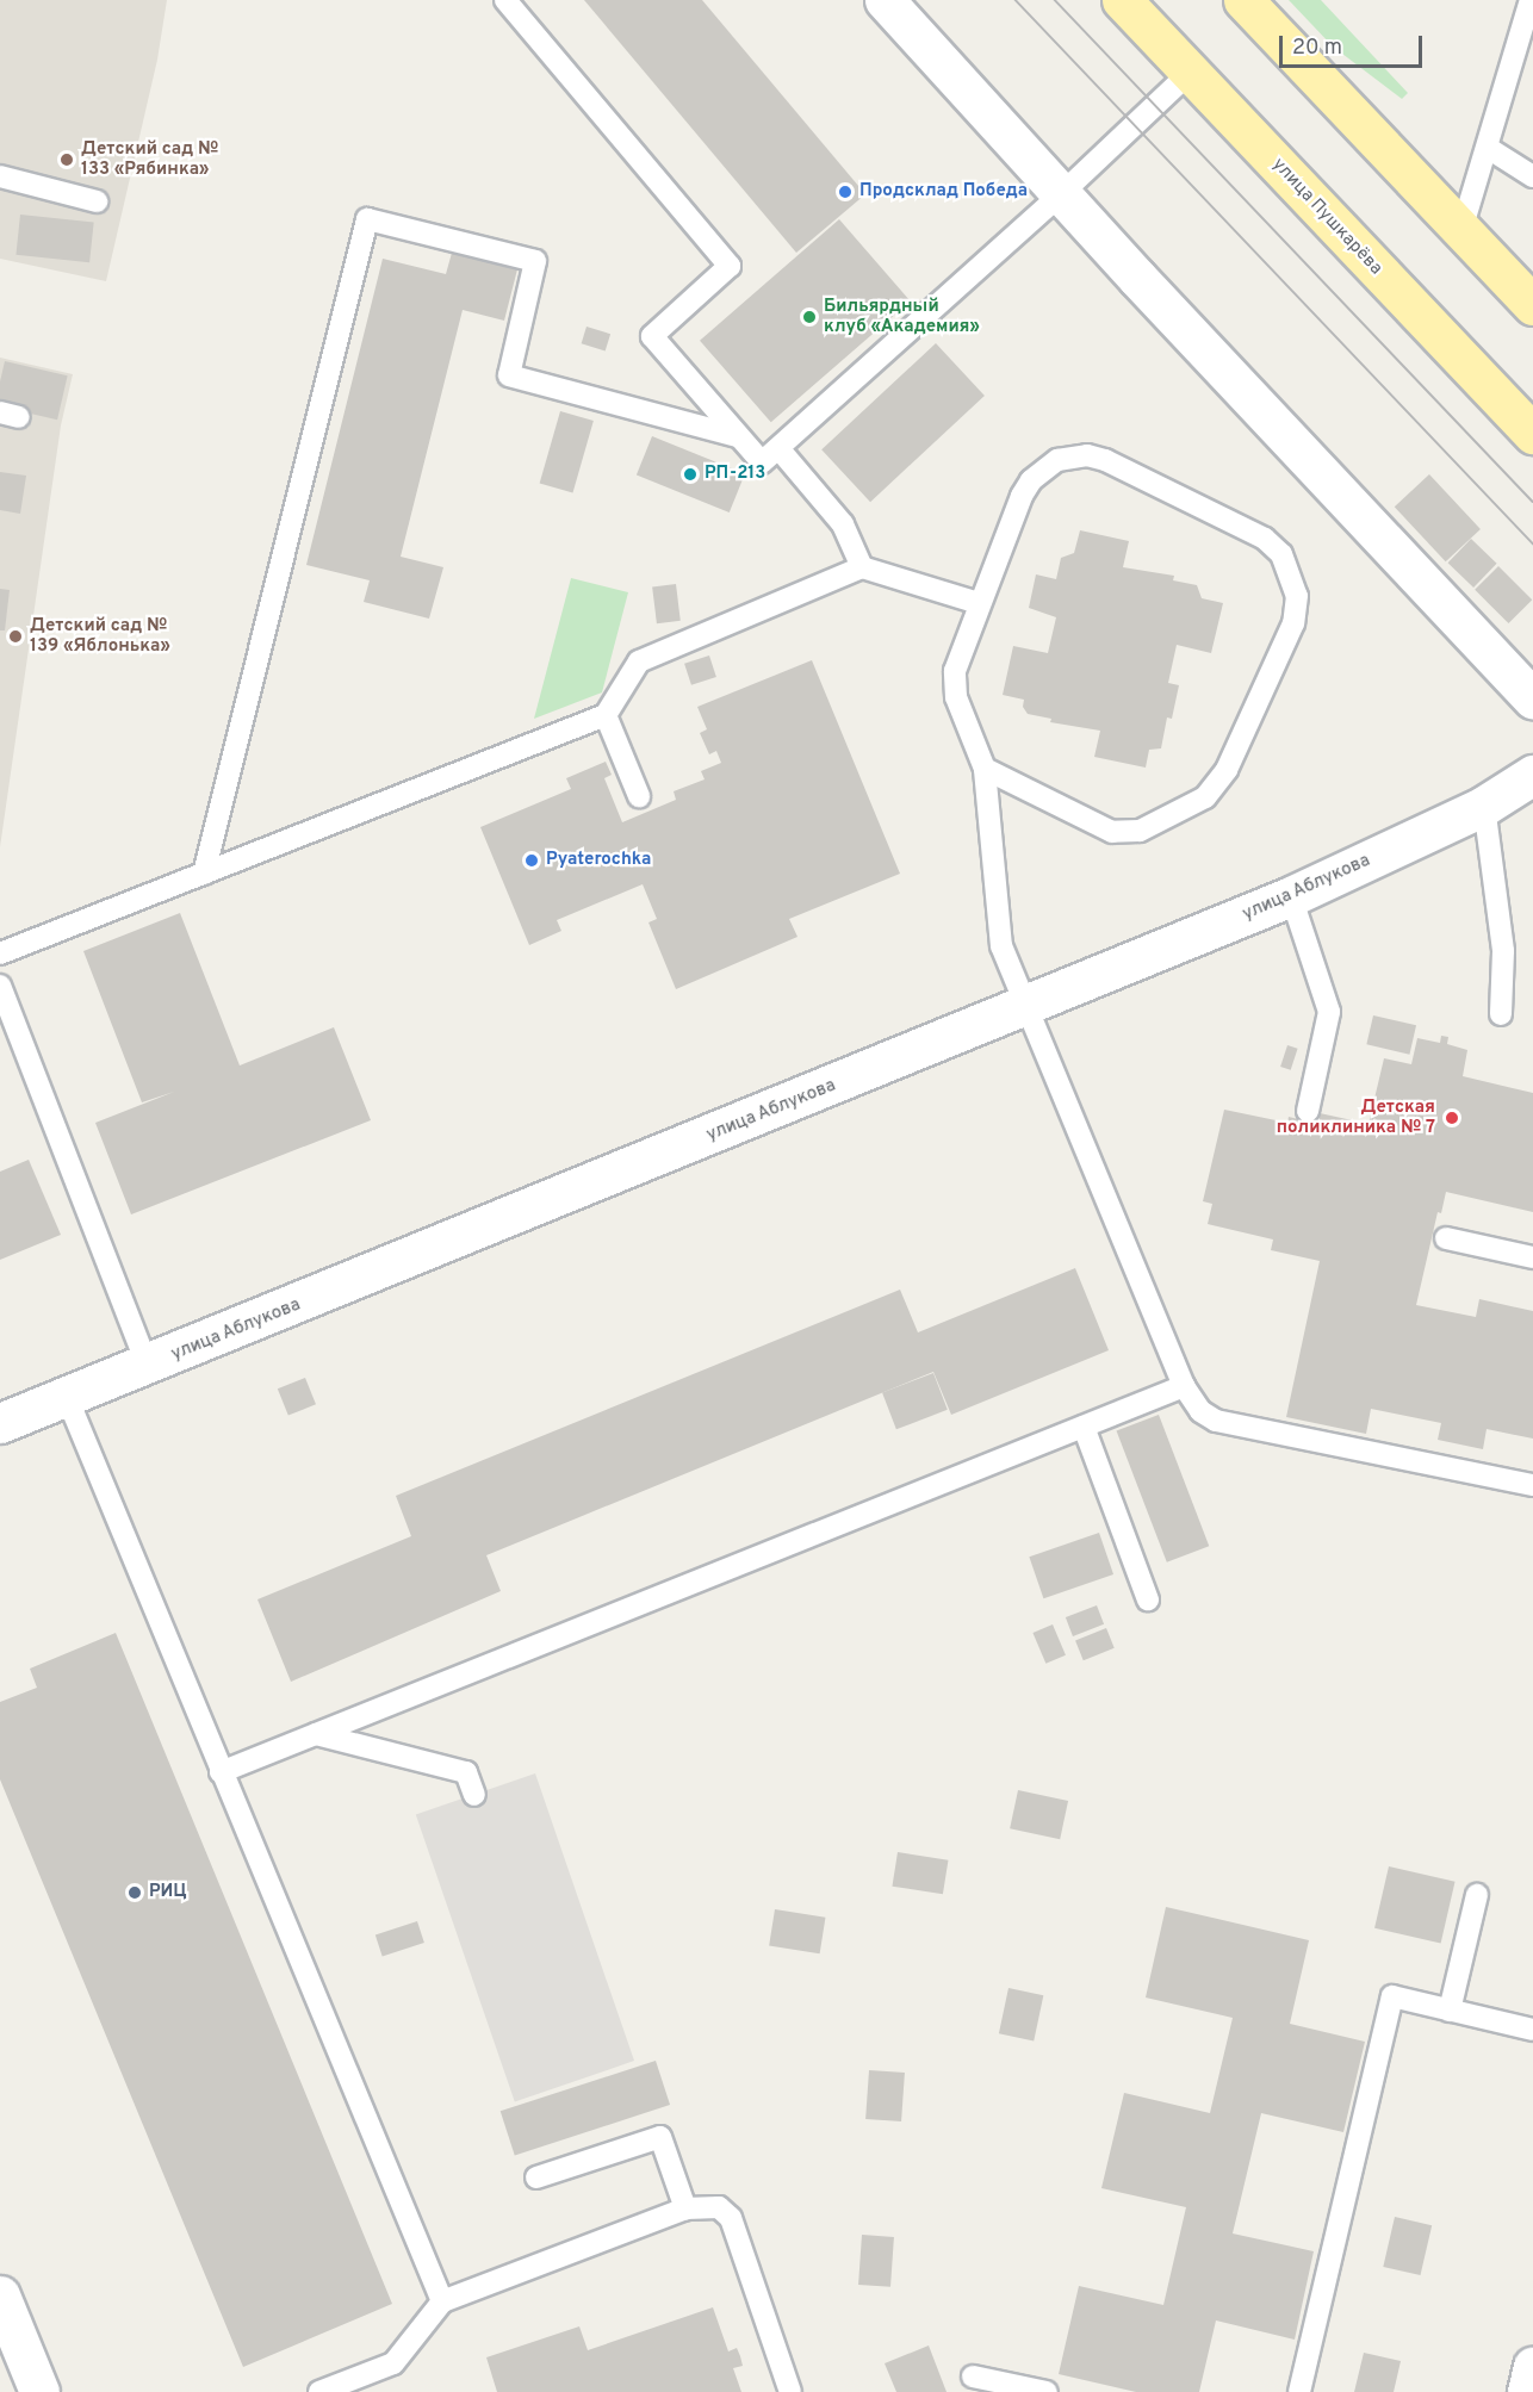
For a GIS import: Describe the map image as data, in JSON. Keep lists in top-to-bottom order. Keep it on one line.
{"streets":{"main road":["улица Пушкарёва"],"street":["улица Аблукова"]},"places":["Детский сад № 133 «Рябинка»","Продсклад Победа","Бильярдный клуб «Академия»","РП-213","Детский сад № 139 «Яблонька»","Pyaterochka","Детская поликлиника № 7","РИЦ"],"scale_bar":"20 m"}
